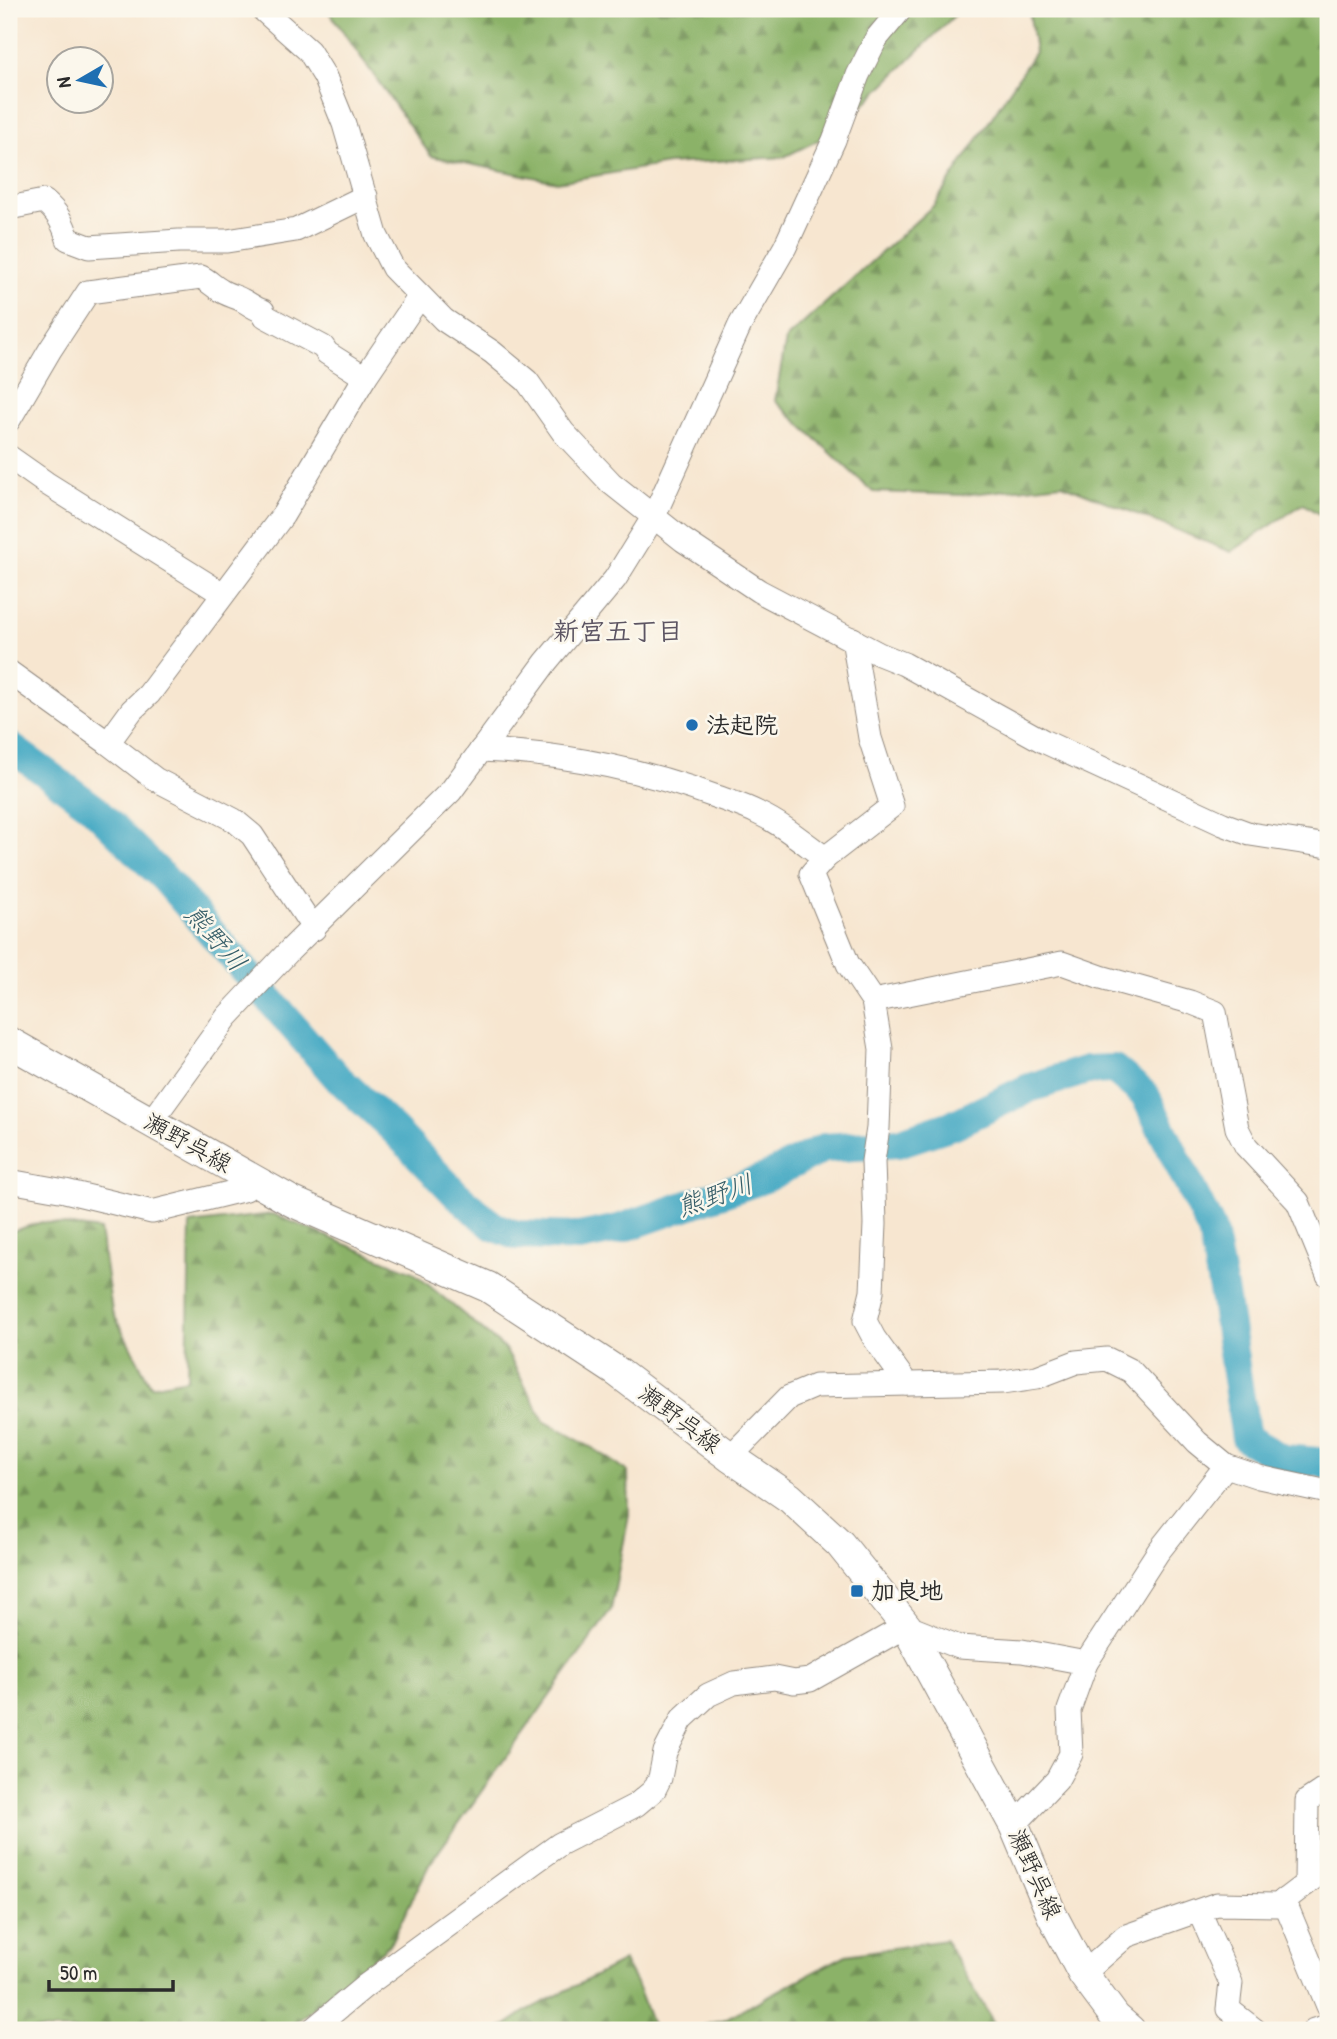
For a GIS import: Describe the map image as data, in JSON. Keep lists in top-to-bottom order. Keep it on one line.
{"streets":{"main road":["瀬野呉線"]},"districts":["新宮五丁目"],"water":["熊野川"],"places":{"other":["法起院"],"transit":["加良地"]},"scale_bar":"50 m","north":"left"}
